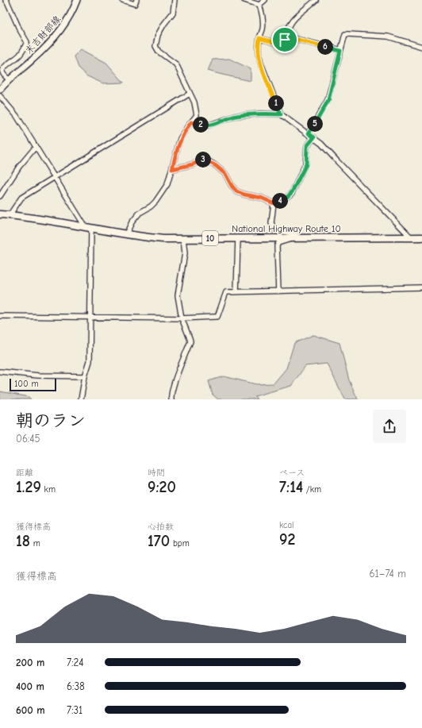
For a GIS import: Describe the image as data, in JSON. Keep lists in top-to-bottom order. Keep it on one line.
{"streets":{"highway":["National Highway Route 10","10"],"main road":["末吉財部線"]},"scale_bar":"100 m","page":{"pins":["6","1","5","2","3","4"],"scale":"100 m","heading":["朝のラン","06:45"],"stats":[["距離","1.29 km"],["時間","9:20"],["ペース","7:14 /km"],["獲得標高","18 m"],["心拍数","170 bpm"],["kcal","92"]],"chart":["獲得標高","61–74 m"],"list":[{"name":"200 m","note":"7:24"},{"name":"400 m","note":"6:38"},{"name":"600 m","note":"7:31"}]}}
